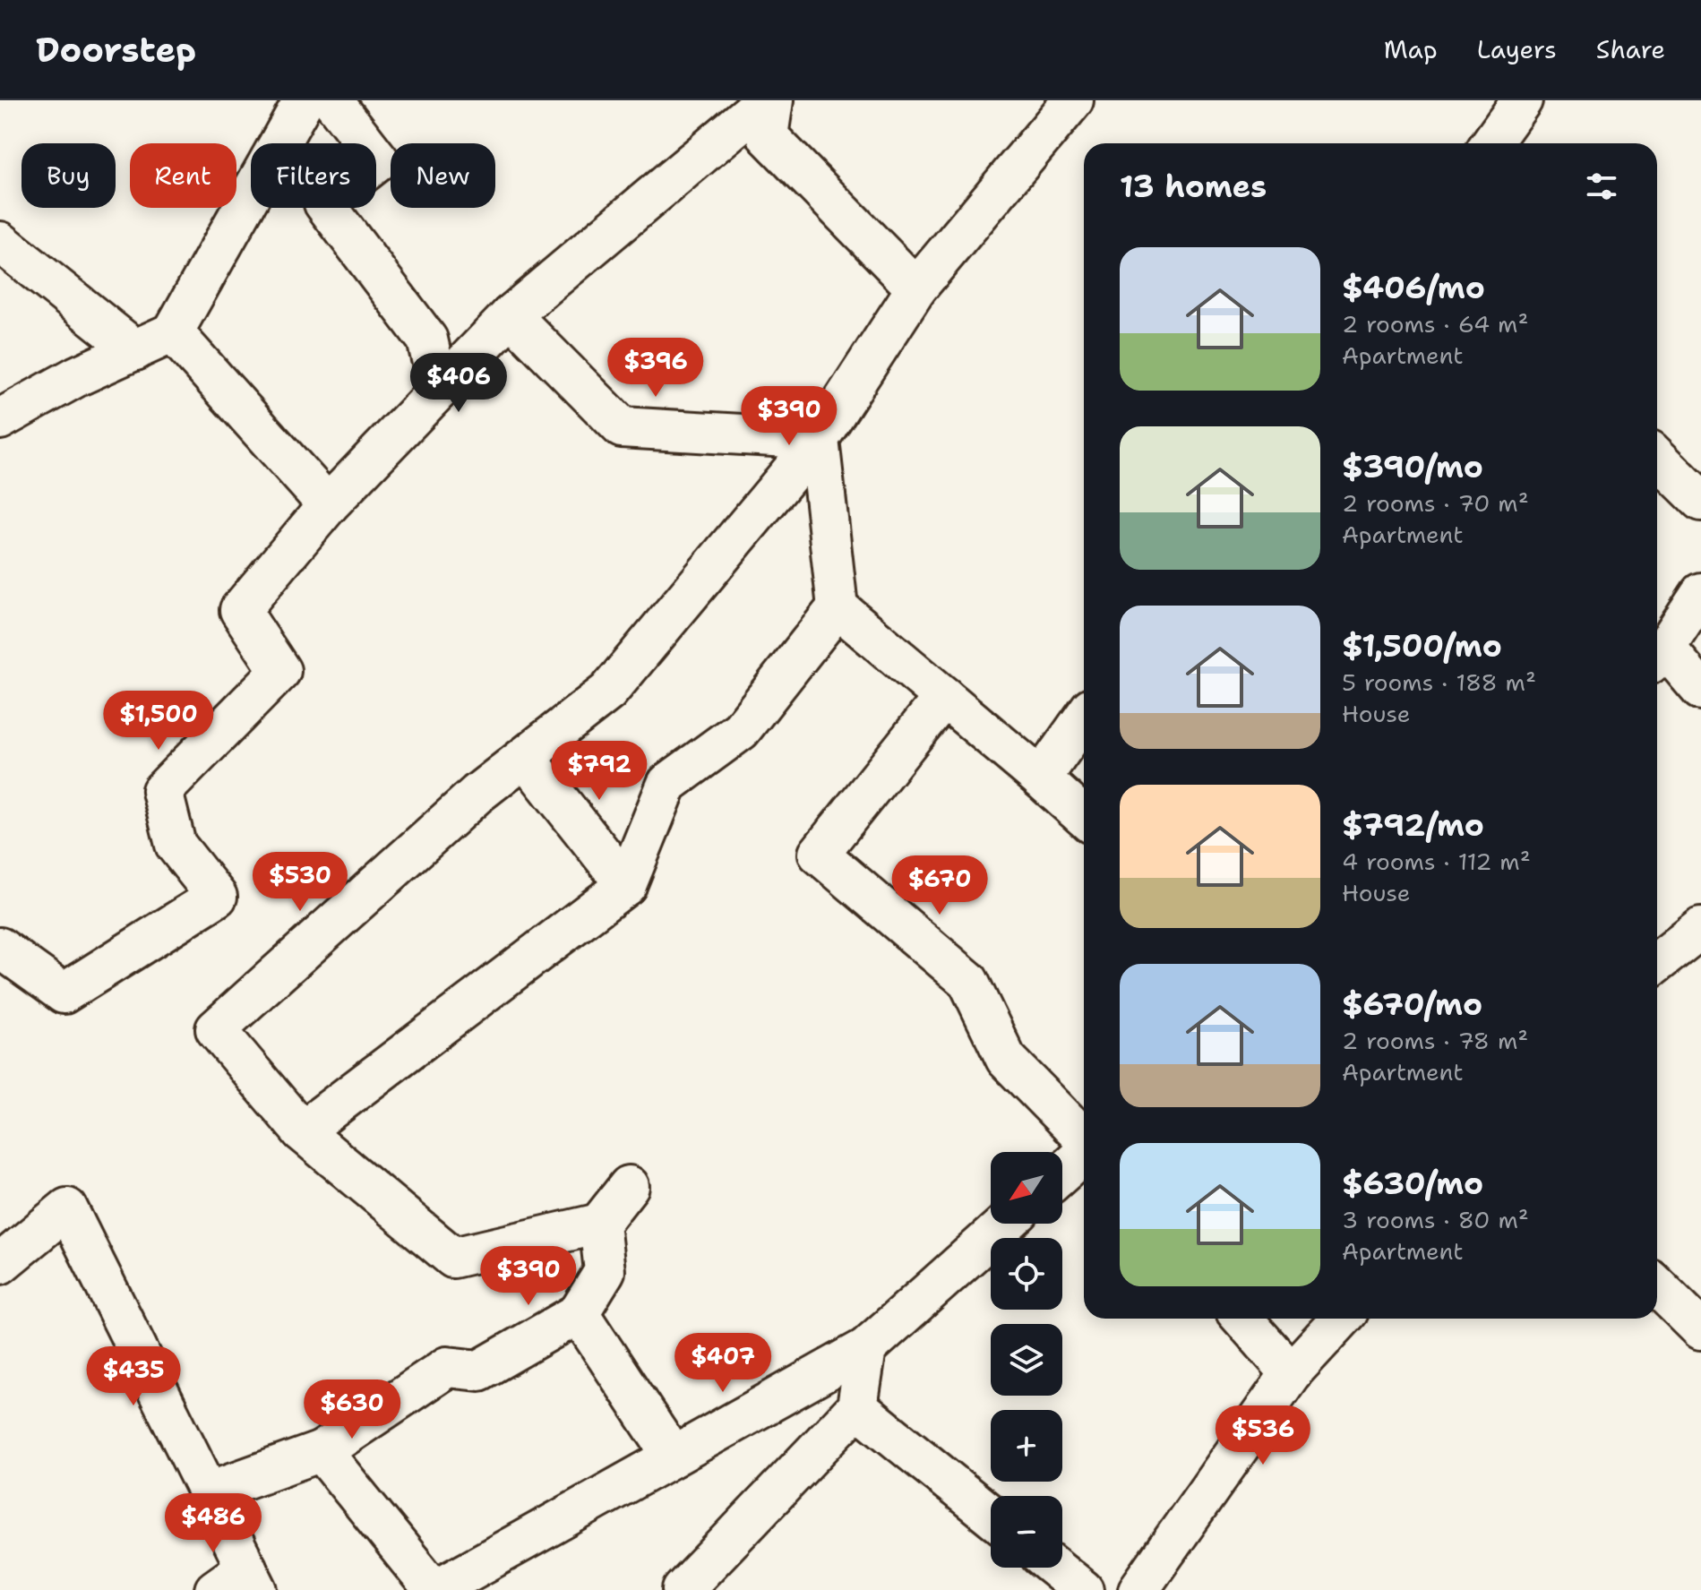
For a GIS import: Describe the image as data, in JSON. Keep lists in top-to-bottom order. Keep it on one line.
{"north":"bottom left","page":{"header":"Doorstep","nav":["Map","Layers","Share"],"chip":["Buy","Rent","Filters","New"],"heading":"13 homes","list":[{"name":"$406/mo","note":"2 rooms · 64 m² · Apartment"},{"name":"$390/mo","note":"2 rooms · 70 m² · Apartment"},{"name":"$1,500/mo","note":"5 rooms · 188 m² · House"},{"name":"$792/mo","note":"4 rooms · 112 m² · House"},{"name":"$670/mo","note":"2 rooms · 78 m² · Apartment"},{"name":"$630/mo","note":"3 rooms · 80 m² · Apartment"}],"price":["$396","$406","$390","$1,500","$792","$530","$670","$390","$407","$435","$630","$536","$486"],"map_buttons":["+","−"]}}
